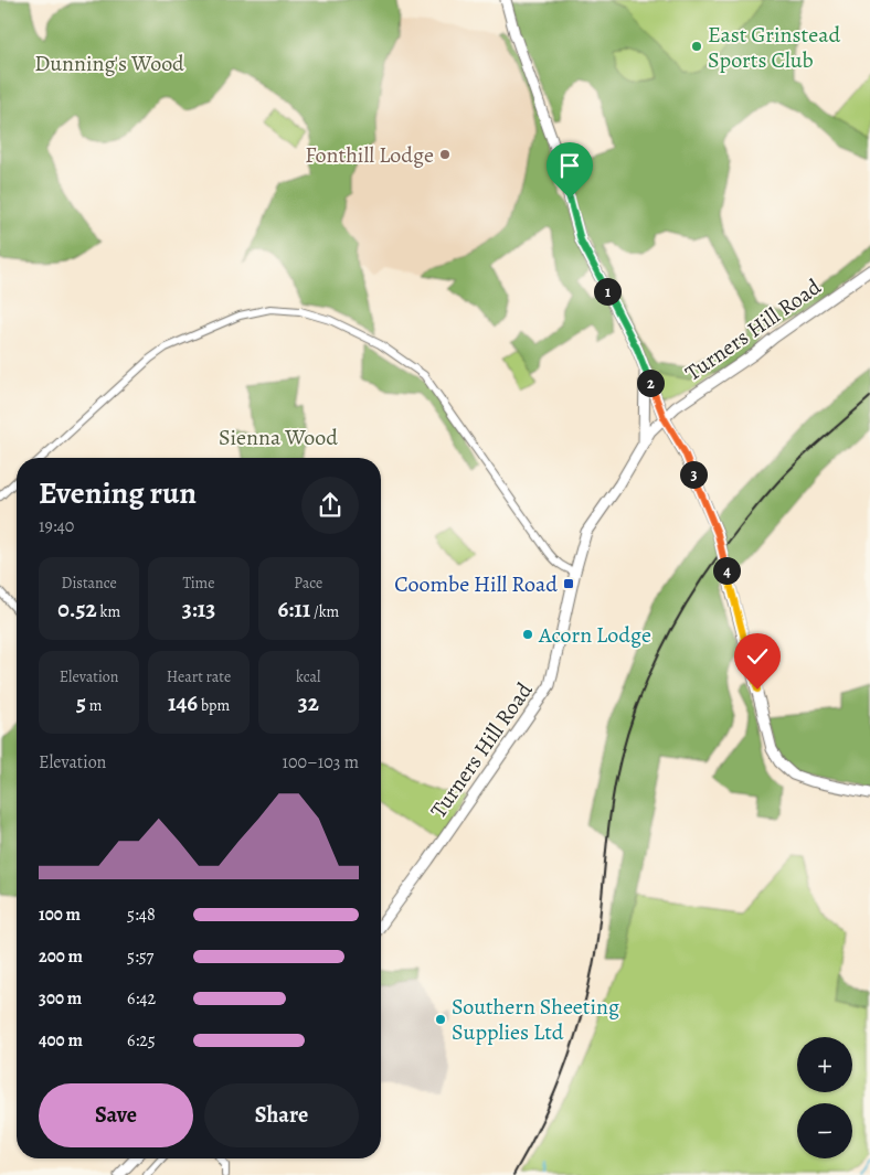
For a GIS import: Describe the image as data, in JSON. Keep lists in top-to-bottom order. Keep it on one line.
{"streets":{"street":["Turners Hill Road"]},"parks":["Dunning's Wood","Sienna Wood"],"places":{"other":["East Grinstead Sports Club","Fonthill Lodge","Acorn Lodge","Southern Sheeting Supplies Ltd"],"transit":["Coombe Hill Road"]},"page":{"pins":["1","2","3","4"],"heading":["Evening run","19:40"],"stats":[["Distance","0.52 km"],["Time","3:13"],["Pace","6:11 /km"],["Elevation","5 m"],["Heart rate","146 bpm"],["kcal","32"]],"chart":["Elevation","100–103 m"],"list":[{"name":"100 m","note":"5:48"},{"name":"200 m","note":"5:57"},{"name":"300 m","note":"6:42"},{"name":"400 m","note":"6:25"}],"map_buttons":["+","−"],"buttons":["Save","Share"]}}
